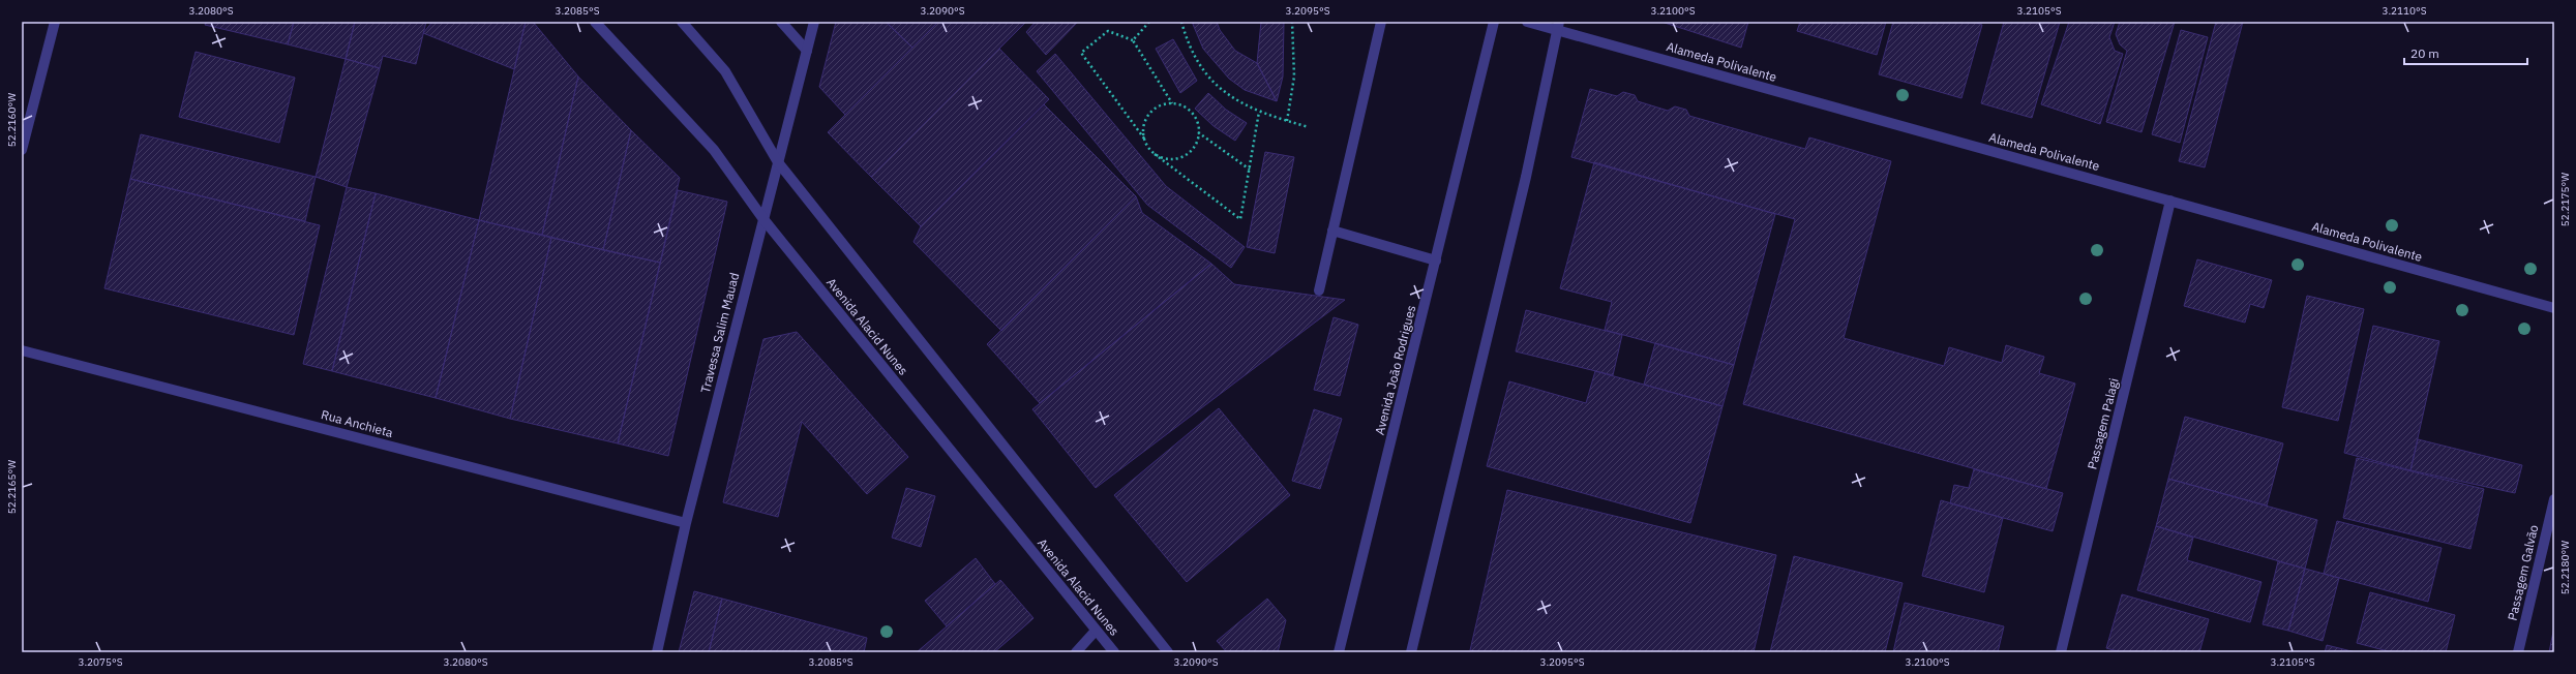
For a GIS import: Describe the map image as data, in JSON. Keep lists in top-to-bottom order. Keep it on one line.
{"streets":{"street":["Alameda Polivalente","Avenida Alacid Nunes","Travessa Salim Mauad","Avenida João Rodrigues","Rua Anchieta","Passagem Palagi","Passagem Galvão"]},"crossings":[["Alameda Polivalente","Passagem Palagi"],["Avenida Alacid Nunes","Travessa Salim Mauad"],["Travessa Salim Mauad","Rua Anchieta"]],"scale_bar":"20 m","coordinates":["3.2080°S","3.2085°S","3.2090°S","3.2095°S","3.2100°S","3.2105°S","3.2110°S","52.2160°W","52.2175°W","52.2165°W","52.2180°W","3.2075°S"]}
